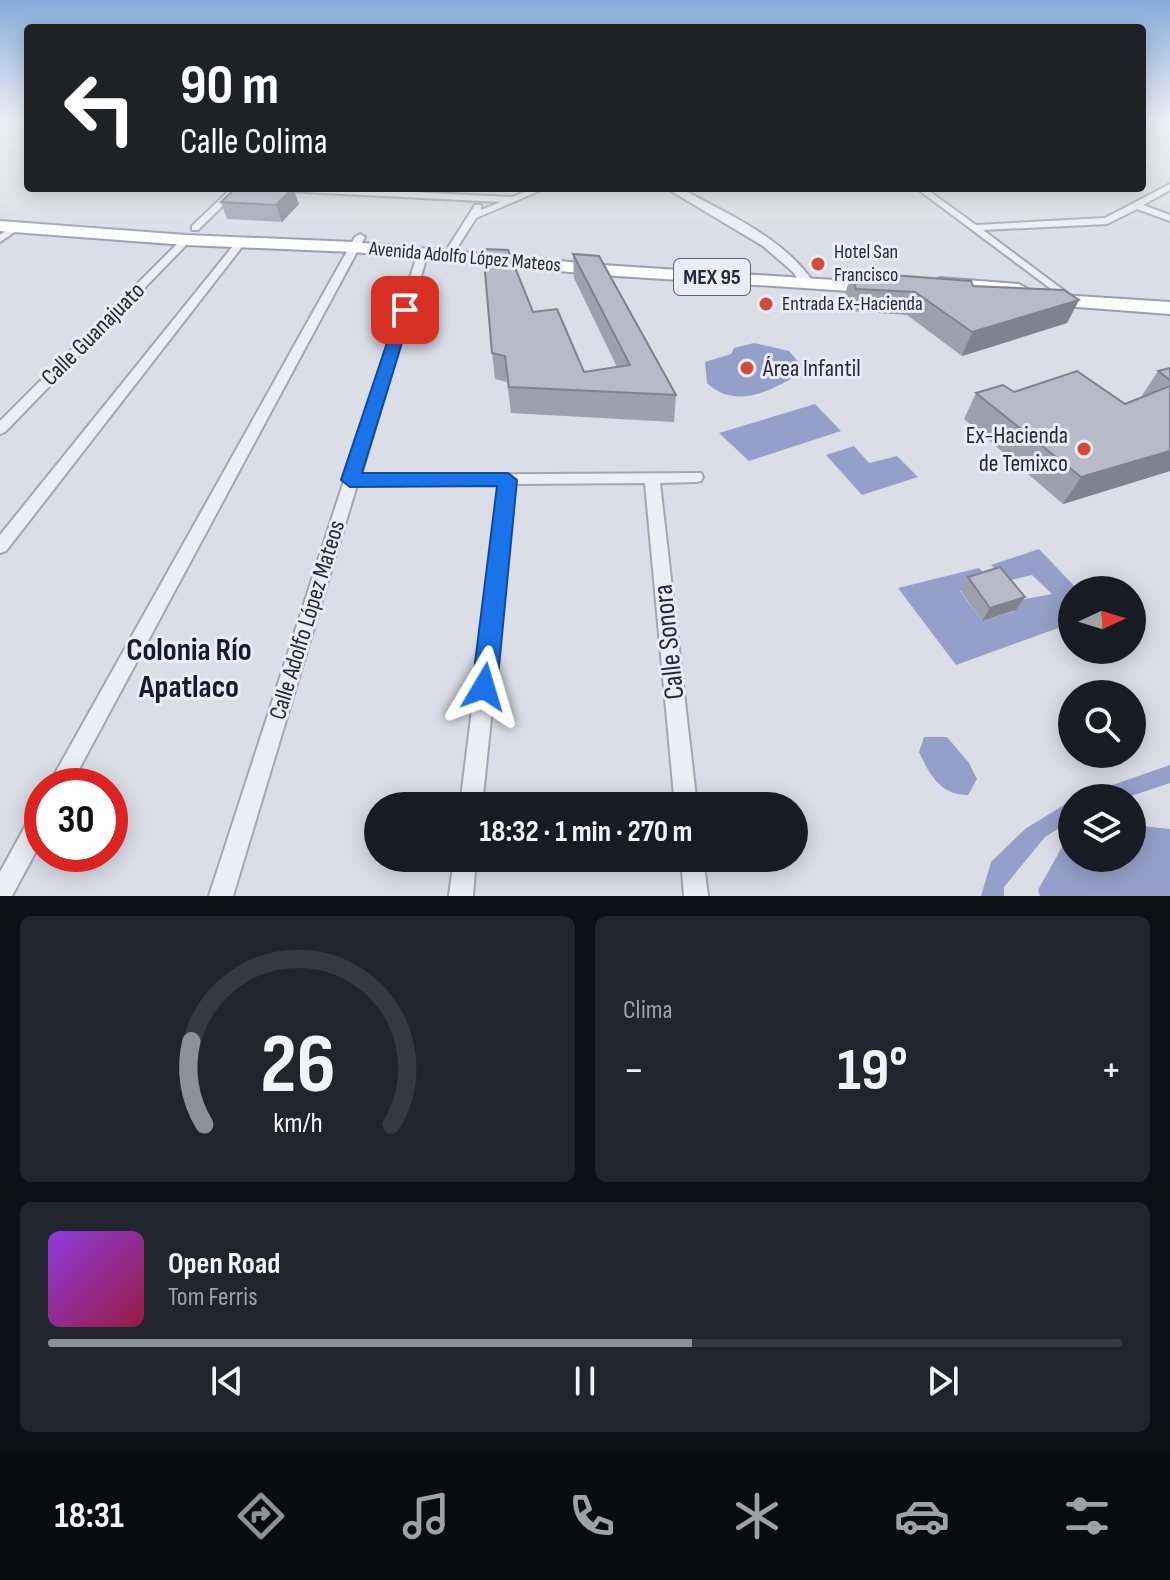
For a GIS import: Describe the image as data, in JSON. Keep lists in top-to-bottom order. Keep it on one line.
{"streets":{"main road":["Avenida Adolfo López Mateos","MEX 95"],"street":["Calle Guanajuato","Calle Adolfo López Mateos","Calle Sonora"]},"crossings":[["Avenida Adolfo López Mateos","Calle Guanajuato"],["Avenida Adolfo López Mateos","Calle Adolfo López Mateos"]],"districts":["Colonia Río Apatlaco"],"places":["Hotel San Francisco","Entrada Ex-Hacienda","Área Infantil","Ex-Hacienda de Temixco"],"north":"right","page":{"turn":["90 m","Calle Colima"],"limit":"30","trip":"18:32 · 1 min · 270 m","tile":"Clima","heat":["−","19°","+"],"song":["Open Road","Tom Ferris"],"tabs":"18:31","gauge":["26","km/h"]}}
